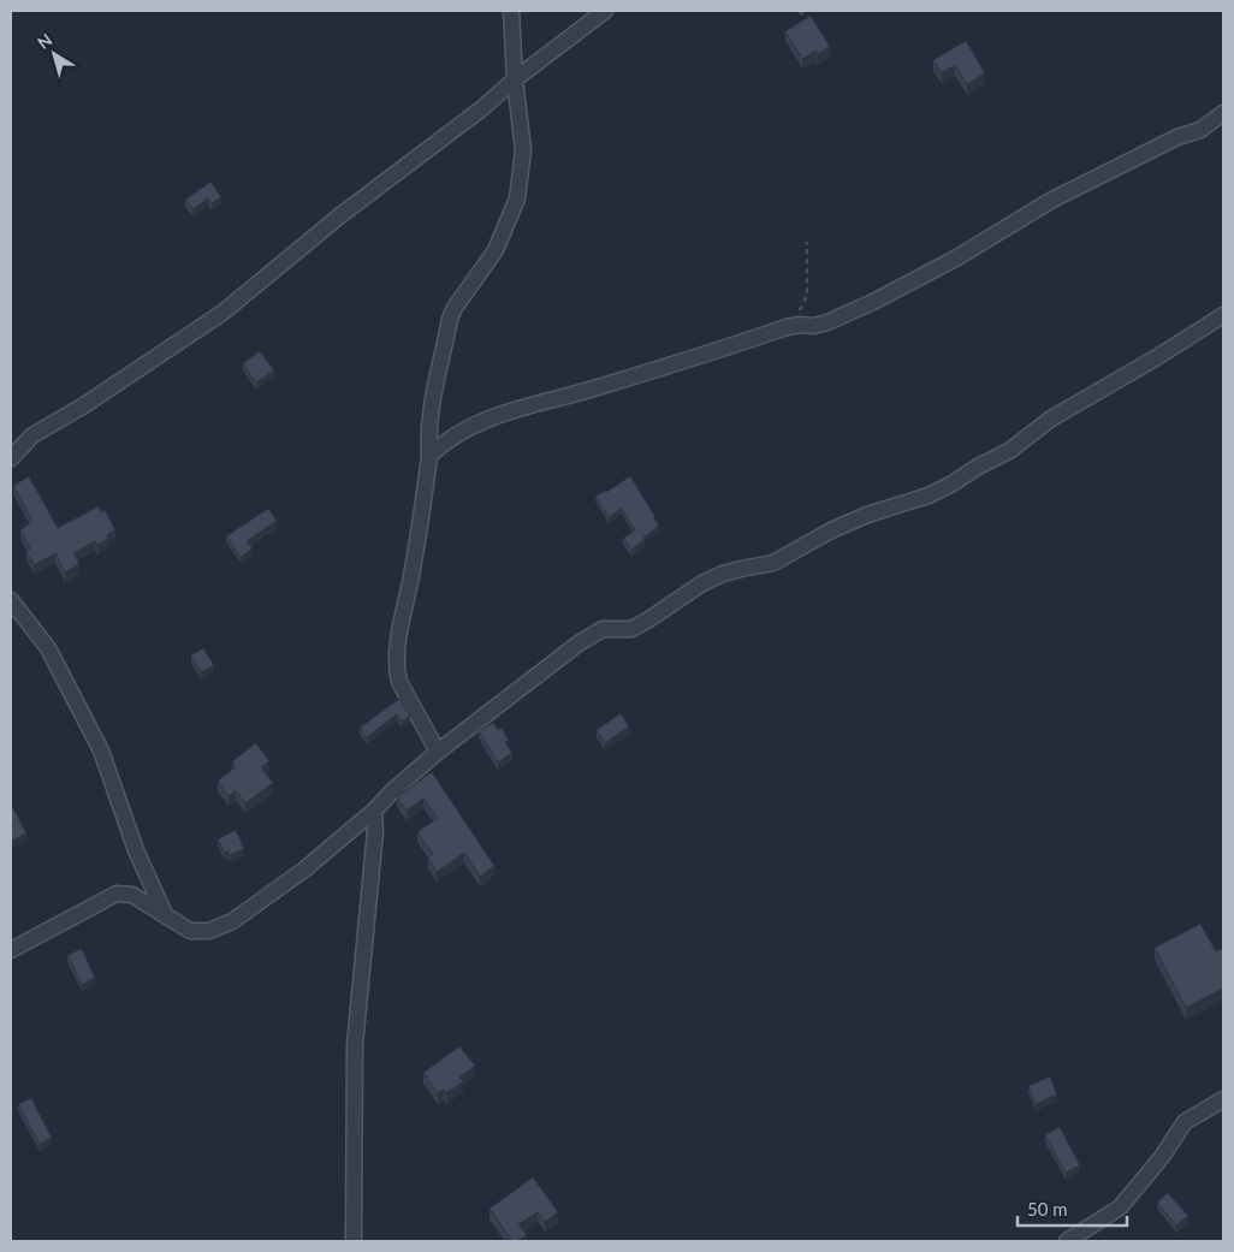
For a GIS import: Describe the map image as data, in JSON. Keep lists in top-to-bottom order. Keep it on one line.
{"scale_bar":"50 m","north":"top left"}
